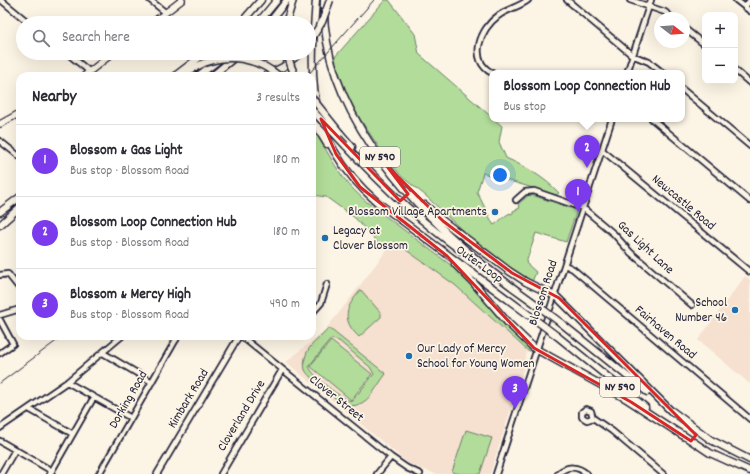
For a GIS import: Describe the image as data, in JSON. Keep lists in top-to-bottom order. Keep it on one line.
{"streets":{"highway":["NY 590","Outer Loop"],"street":["Newcastle Road","Gas Light Lane","Blossom Road","Fairhaven Road","Kimbark Road","Clover Street","Dorking Road","Cloverland Drive"]},"crossings":[["NY 590","Outer Loop"],["Newcastle Road","Blossom Road"],["Gas Light Lane","Blossom Road"],["Blossom Road","Fairhaven Road"],["Clover Street","Cloverland Drive"]],"places":["Blossom Village Apartments","Legacy at Clover Blossom","School Number 46","Our Lady of Mercy School for Young Women"],"north":"right","page":{"map_buttons":["+","−"],"search":"Search here","popup":["Blossom Loop Connection Hub","Bus stop"],"heading":["Nearby","3 results"],"list":[{"mark":"1","name":"Blossom & Gas Light","note":"Bus stop · Blossom Road","value":"180 m"},{"mark":"2","name":"Blossom Loop Connection Hub","note":"Bus stop · Blossom Road","value":"180 m"},{"mark":"3","name":"Blossom & Mercy High","note":"Bus stop · Blossom Road","value":"490 m"}],"pins":["2","1","3"]}}
